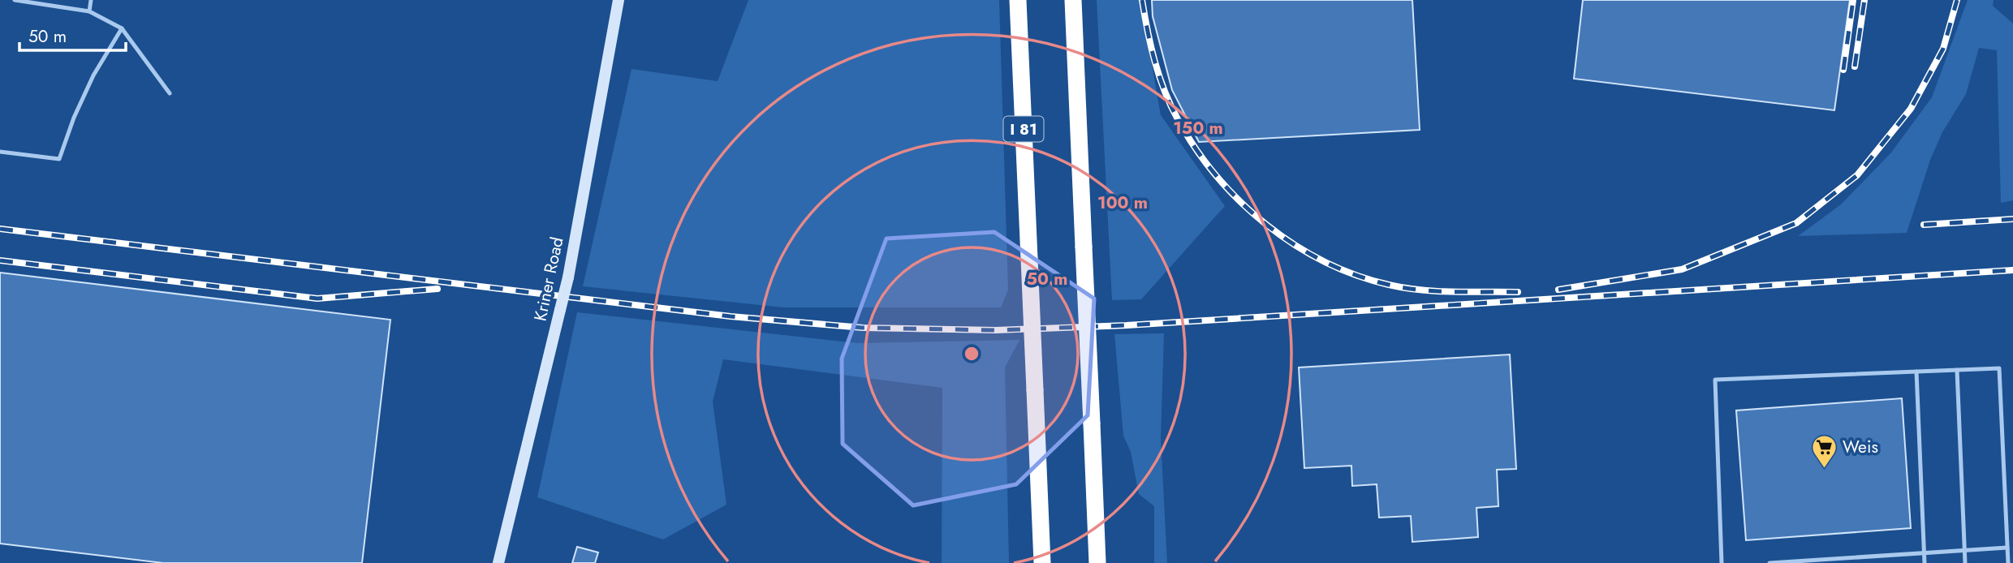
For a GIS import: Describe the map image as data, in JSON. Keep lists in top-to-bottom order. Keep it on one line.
{"streets":{"highway":["I 81"],"street":["Kriner Road"]},"places":{"supermarket":["Weis"]},"scale_bar":"50 m","rings":["150 m","100 m","50 m"]}
